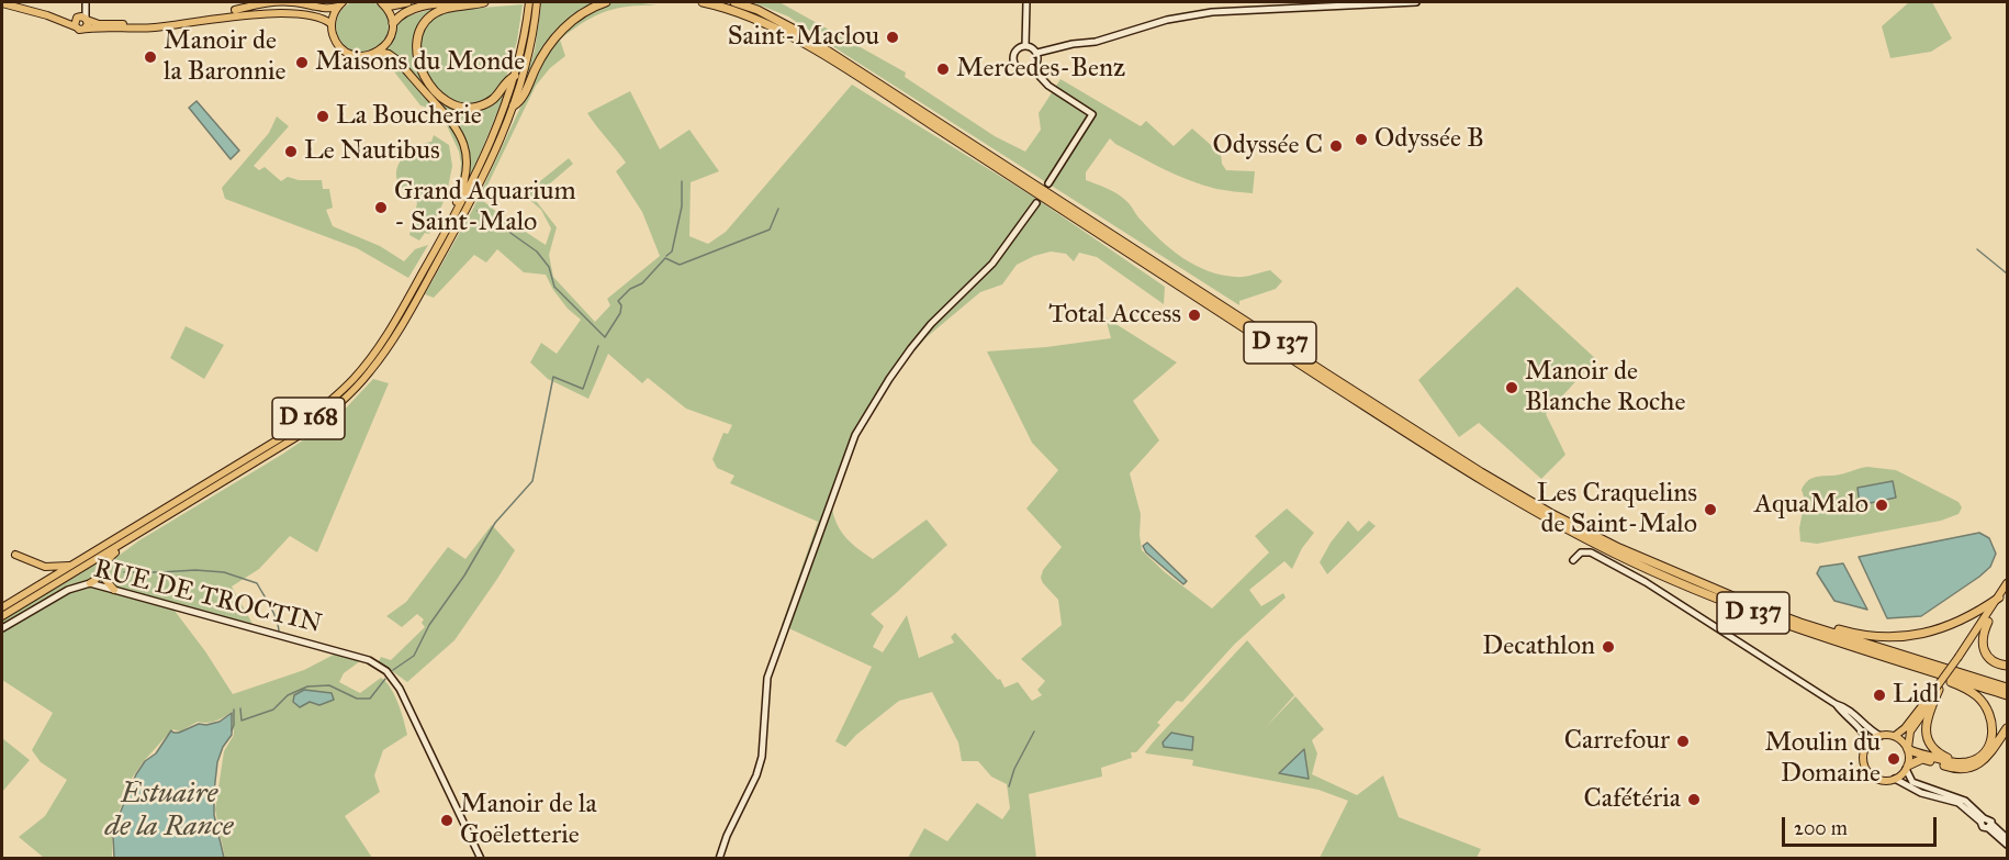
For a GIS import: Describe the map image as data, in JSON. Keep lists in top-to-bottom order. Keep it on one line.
{"streets":{"highway":["D 137"],"main road":["D 168"],"street":["RUE DE TROCTIN"]},"water":["Estuaire de la Rance"],"places":["Saint-Maclou","Manoir de la Baronnie","Maisons du Monde","Mercedes-Benz","La Boucherie","Odyssée B","Odyssée C","Le Nautibus","Grand Aquarium - Saint-Malo","Total Access","Manoir de Blanche Roche","AquaMalo","Les Craquelins de Saint-Malo","Decathlon","Lidl","Carrefour","Moulin du Domaine","Cafétéria","Manoir de la Goëletterie"],"scale_bar":"200 m"}
